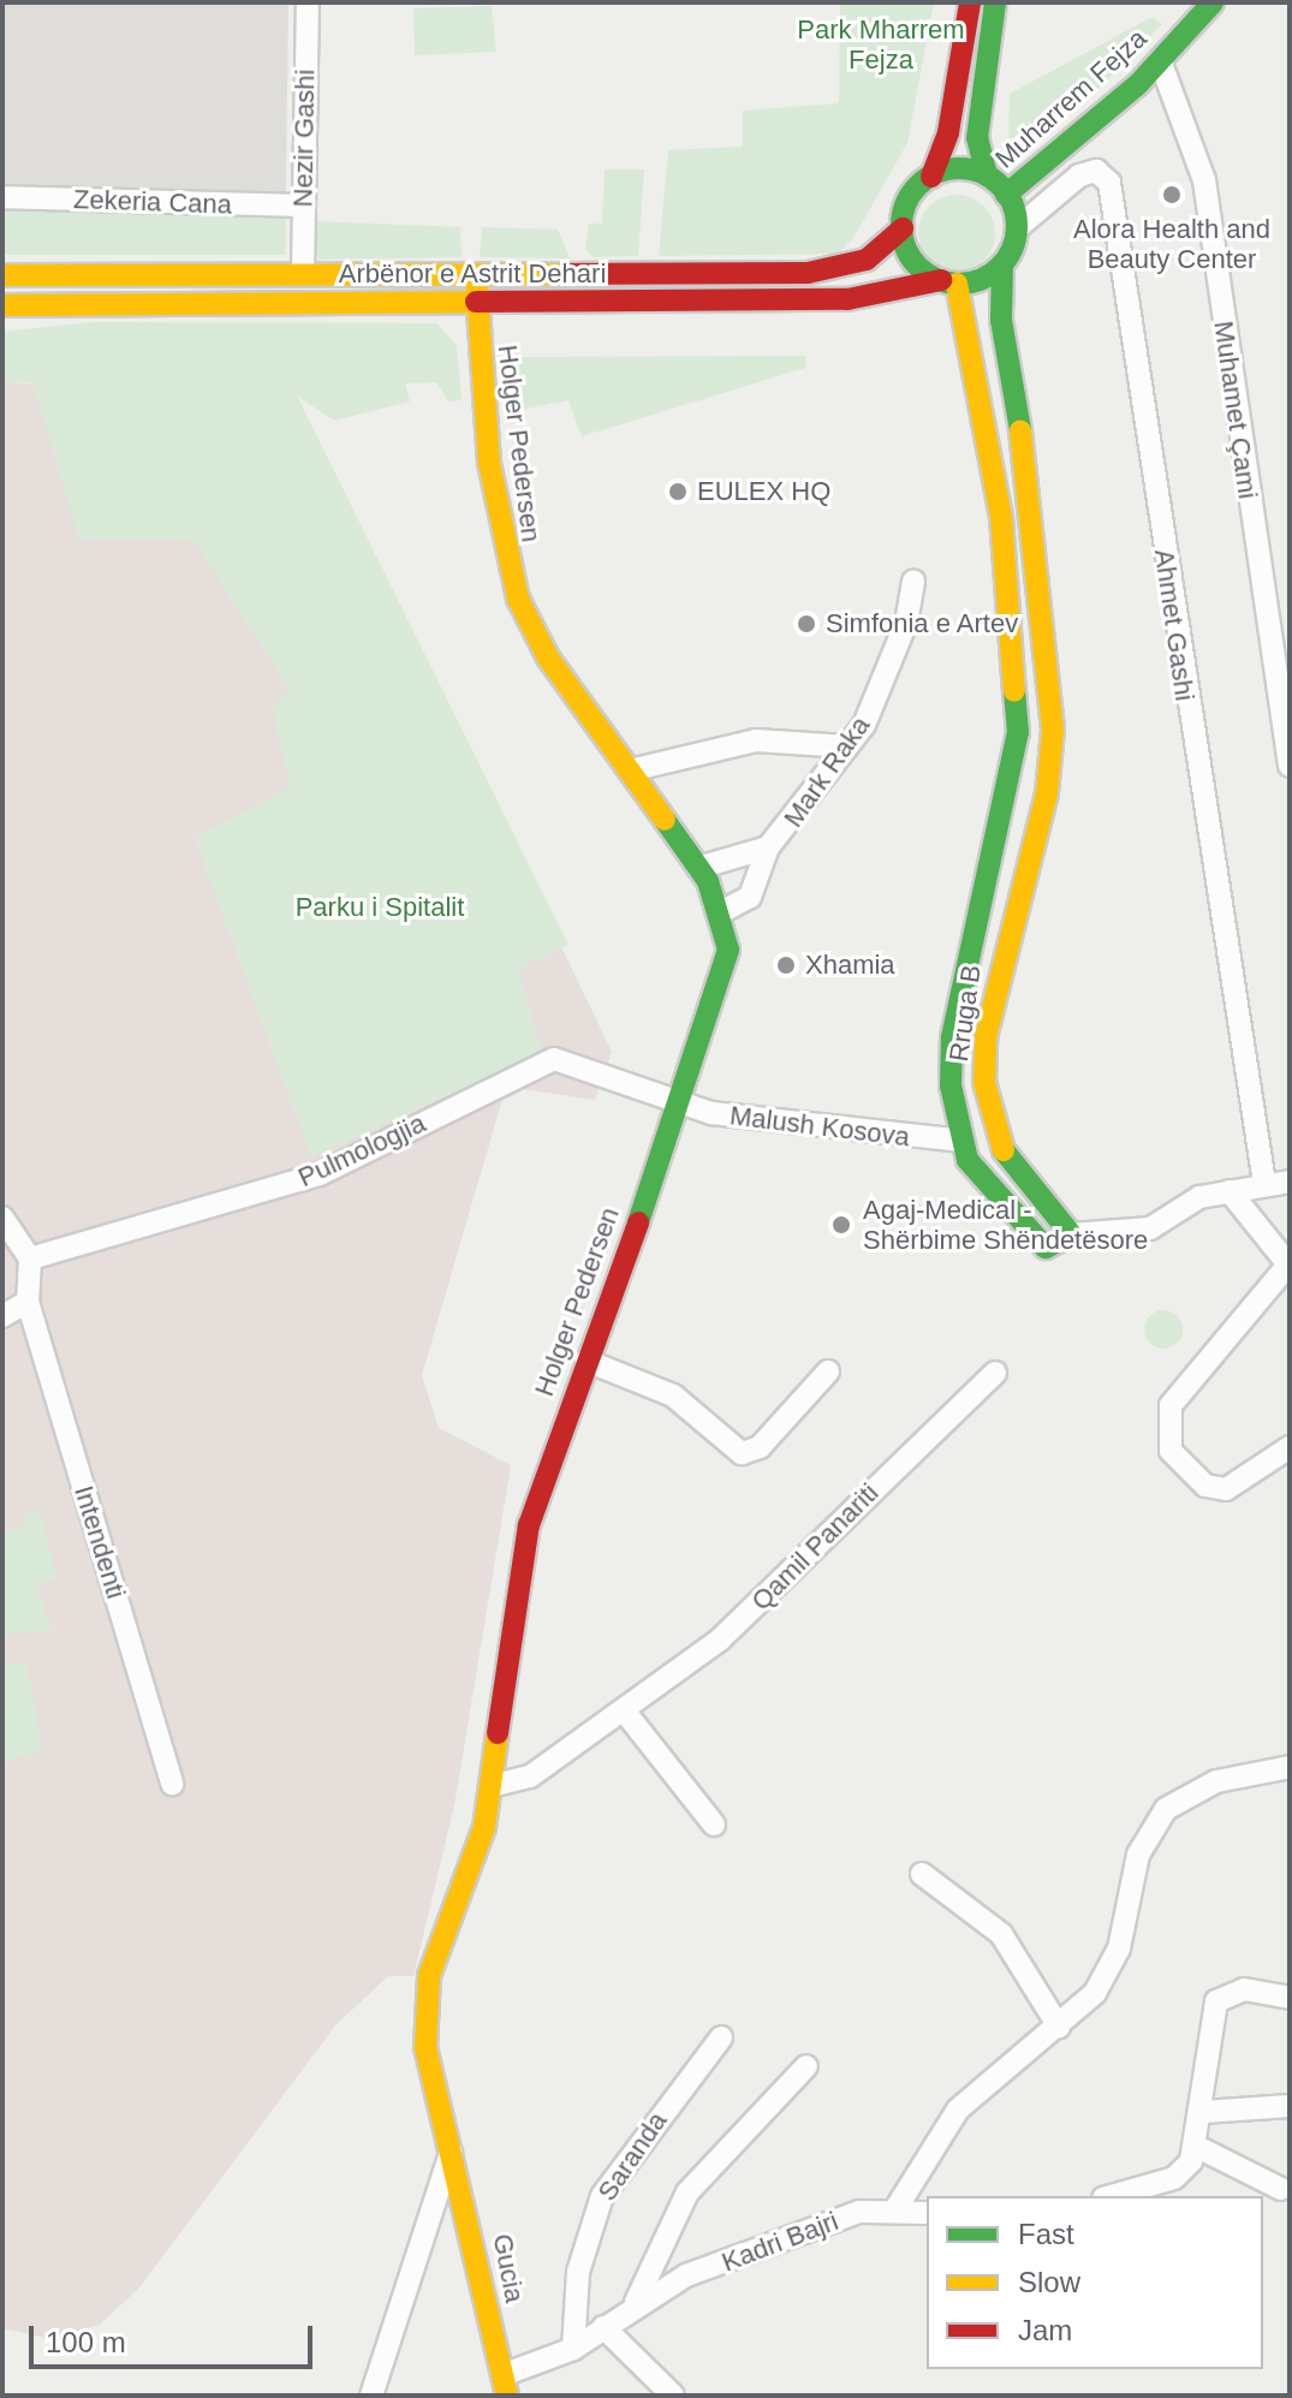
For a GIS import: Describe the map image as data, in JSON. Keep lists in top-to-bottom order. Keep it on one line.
{"streets":{"main road":["Muharrem Fejza","Arbënor e Astrit Dehari","Holger Pedersen","Rruga B","Gucia"],"street":["Nezir Gashi","Zekeria Cana","Muhamet Çami","Ahmet Gashi","Mark Raka","Malush Kosova","Pulmologjia","Intendenti","Qamil Panariti","Saranda","Kadri Bajri"]},"crossings":[["Muharrem Fejza","Arbënor e Astrit Dehari"],["Muharrem Fejza","Muhamet Çami"],["Muharrem Fejza","Ahmet Gashi"],["Muharrem Fejza","Rruga B"],["Nezir Gashi","Zekeria Cana"],["Nezir Gashi","Arbënor e Astrit Dehari"],["Arbënor e Astrit Dehari","Holger Pedersen"],["Arbënor e Astrit Dehari","Ahmet Gashi"],["Arbënor e Astrit Dehari","Rruga B"],["Holger Pedersen","Mark Raka"],["Holger Pedersen","Malush Kosova"],["Holger Pedersen","Pulmologjia"],["Holger Pedersen","Qamil Panariti"],["Holger Pedersen","Gucia"],["Ahmet Gashi","Rruga B"],["Rruga B","Malush Kosova"],["Malush Kosova","Pulmologjia"],["Pulmologjia","Intendenti"],["Saranda","Kadri Bajri"],["Kadri Bajri","Gucia"]],"parks":["Park Mharrem Fejza","Parku i Spitalit"],"places":["Alora Health and Beauty Center","EULEX HQ","Simfonia e Artev","Xhamia","Agaj-Medical - Shërbime Shëndetësore"],"legend":["Fast","Slow","Jam"],"scale_bar":"100 m"}
